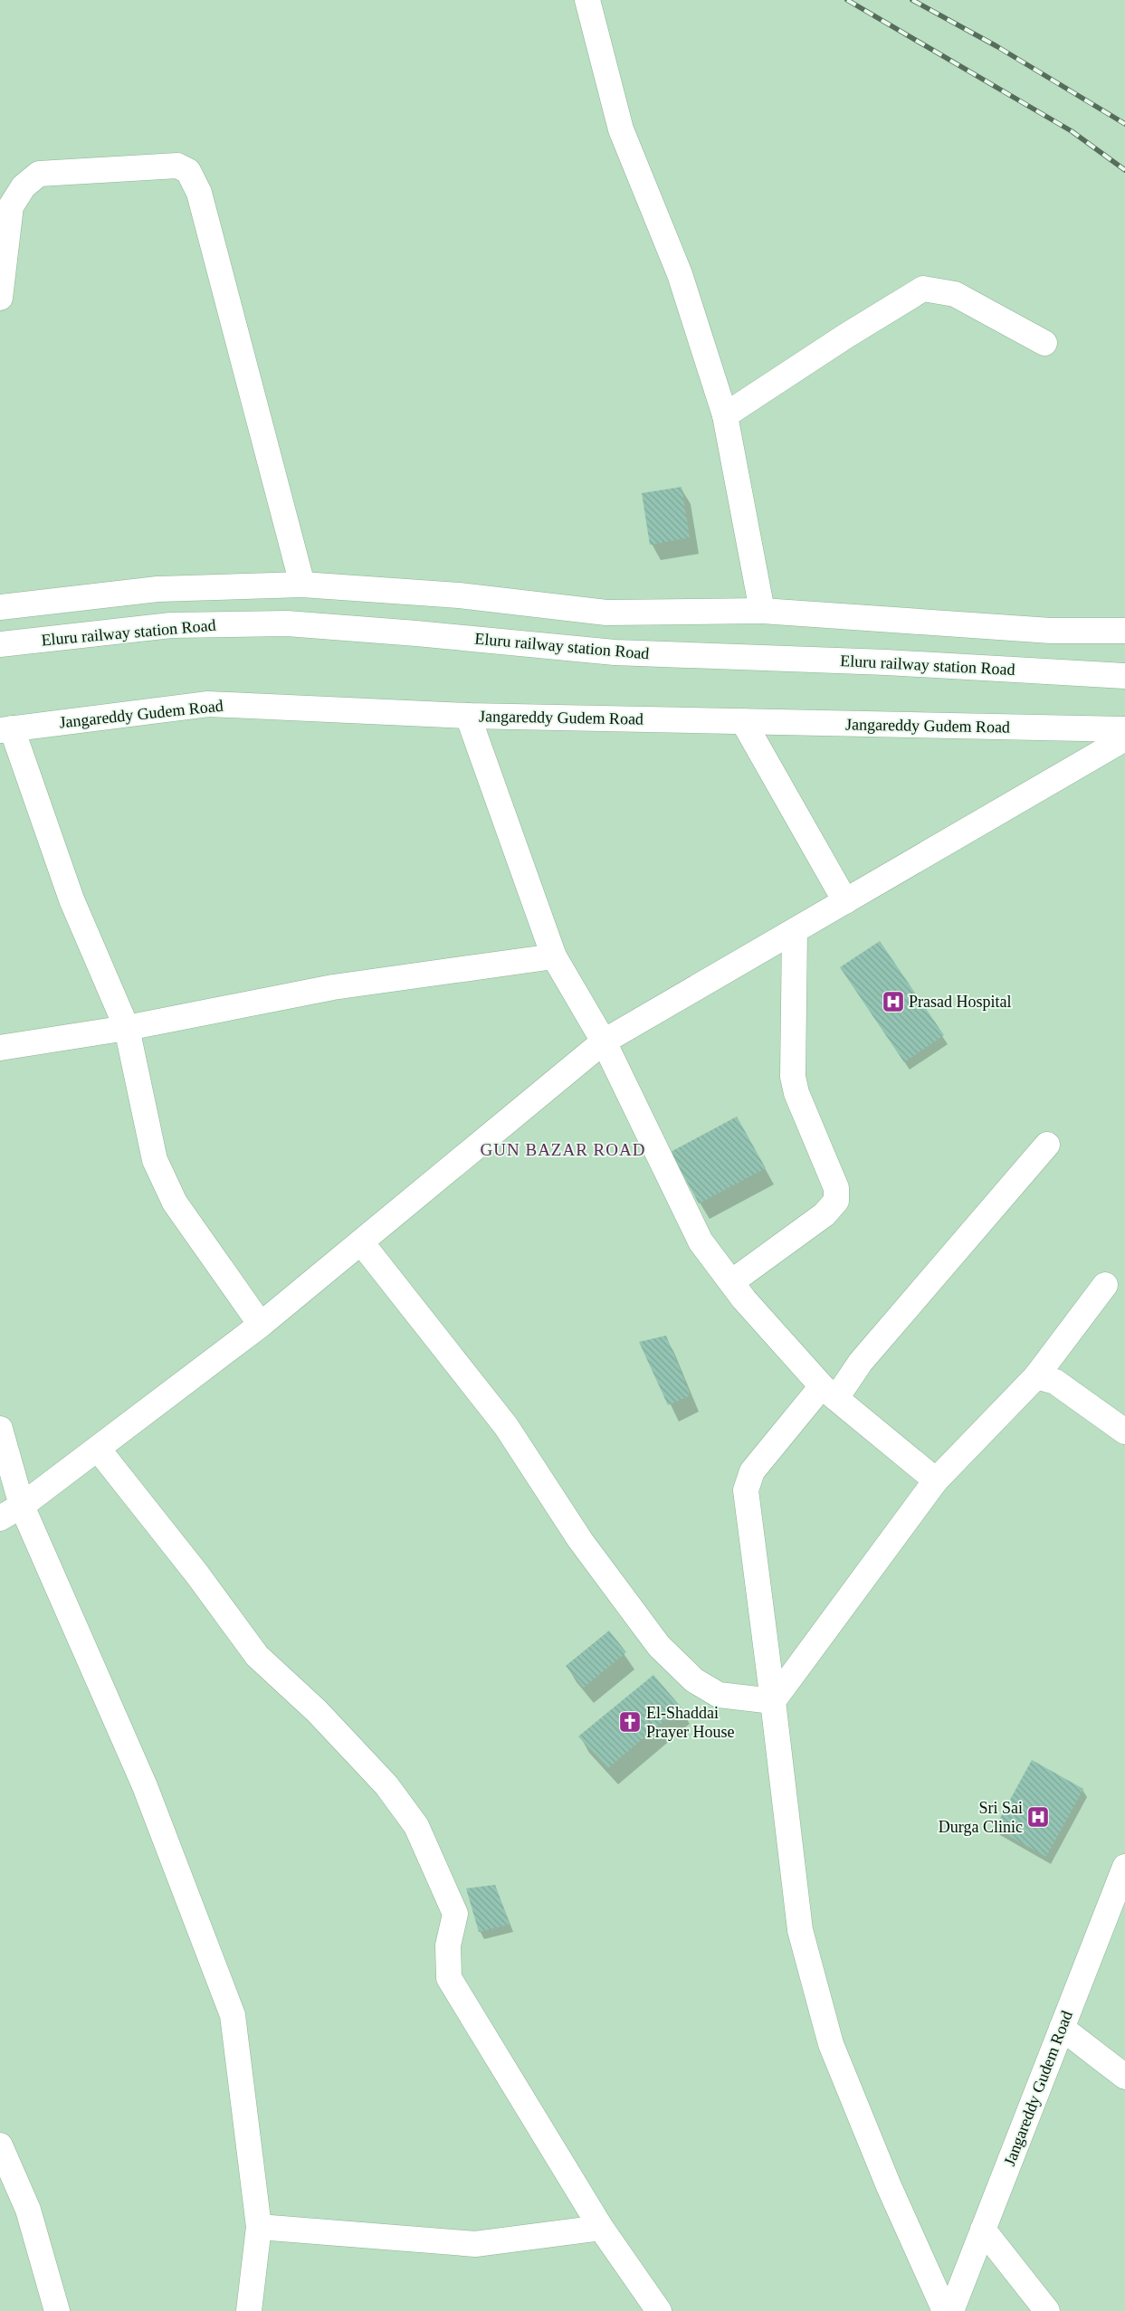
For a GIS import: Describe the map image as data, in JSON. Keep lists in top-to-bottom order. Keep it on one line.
{"streets":{"street":["Eluru railway station Road","Jangareddy Gudem Road"]},"districts":["GUN BAZAR ROAD"],"places":{"hospital":["Prasad Hospital","Sri Sai Durga Clinic"],"church":["El-Shaddai Prayer House"]}}
